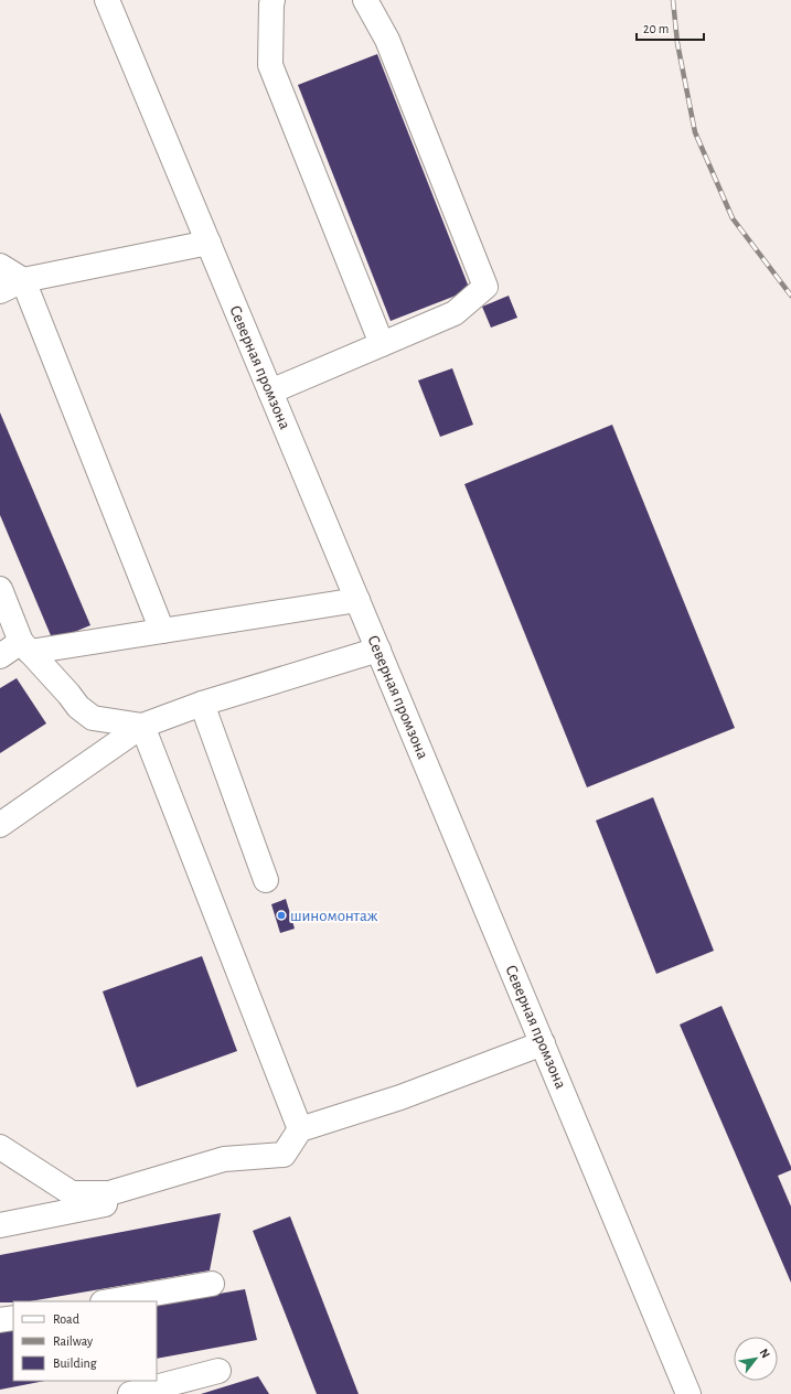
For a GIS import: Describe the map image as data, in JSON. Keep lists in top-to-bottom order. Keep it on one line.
{"streets":{"main road":["Северная промзона"]},"places":["шиномонтаж"],"legend":["Road","Railway","Building"],"scale_bar":"20 m","north":"top right"}
